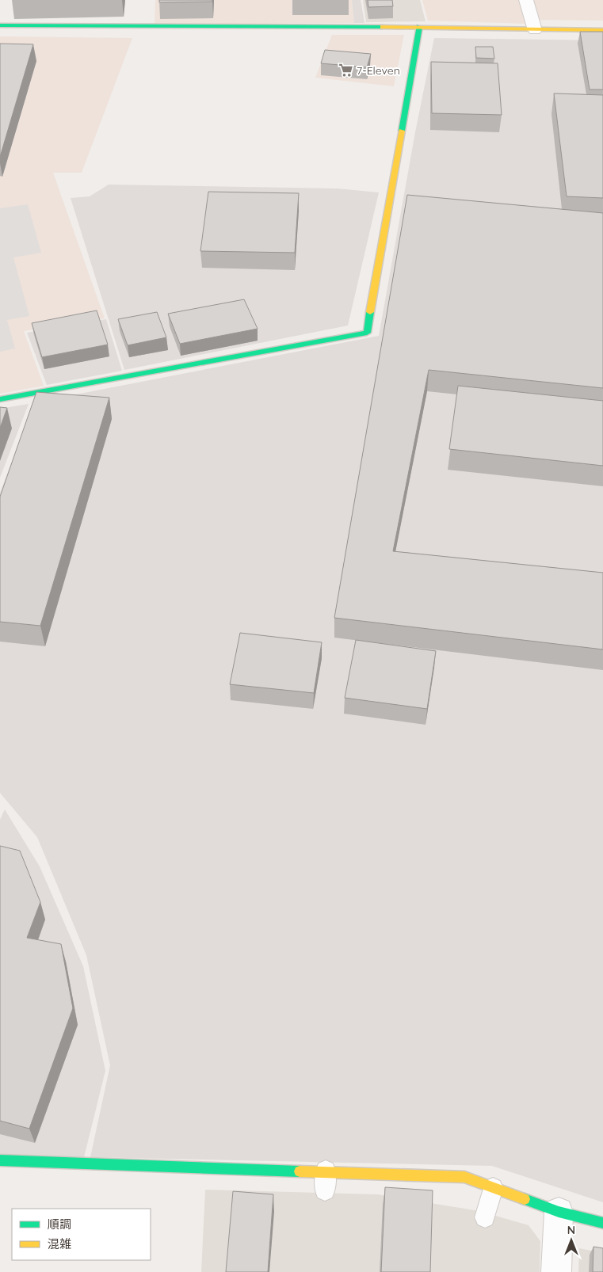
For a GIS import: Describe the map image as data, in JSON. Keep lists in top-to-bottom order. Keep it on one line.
{"places":{"supermarket":["7-Eleven"]},"legend":["順調","混雑"],"north":"top"}
